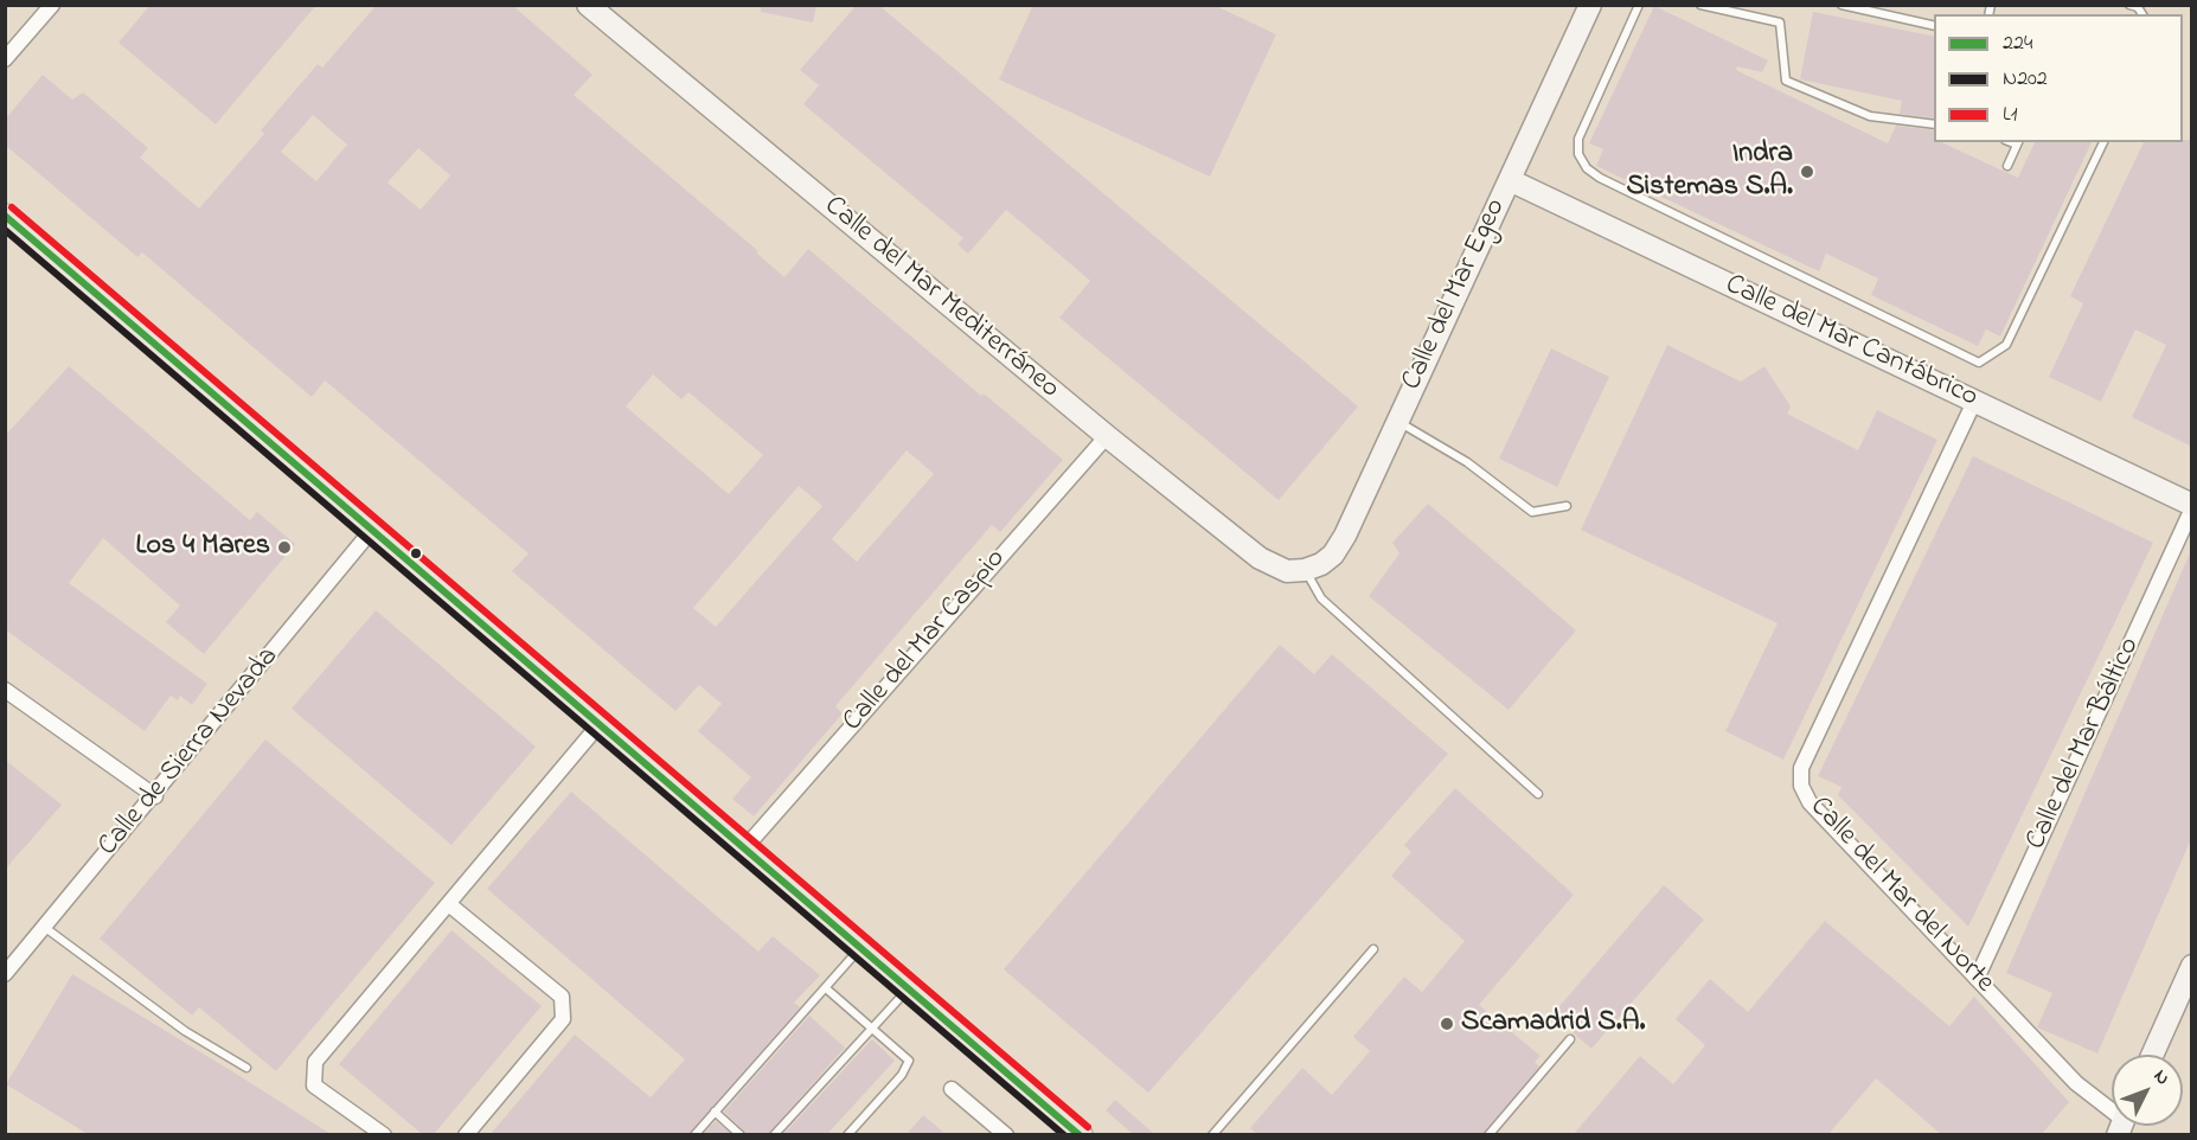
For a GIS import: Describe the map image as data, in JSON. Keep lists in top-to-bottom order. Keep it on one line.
{"streets":{"street":["Calle del Mar Egeo","Calle del Mar Mediterráneo","Calle del Mar Cantábrico","Calle del Mar Caspio","Calle del Mar Báltico","Calle de Sierra Nevada","Calle del Mar del Norte"]},"crossings":[["Calle del Mar Egeo","Calle del Mar Mediterráneo"],["Calle del Mar Egeo","Calle del Mar Cantábrico"],["Calle del Mar Mediterráneo","Calle del Mar Caspio"],["Calle del Mar Cantábrico","Calle del Mar Báltico"],["Calle del Mar Cantábrico","Calle del Mar del Norte"],["Calle del Mar Báltico","Calle del Mar del Norte"]],"places":["Indra Sistemas S.A.","Los 4 Mares","Scamadrid S.A."],"lines":["transit line L1","transit line 224","transit line N202"],"legend":["224","N202","L1"],"north":"top right"}
